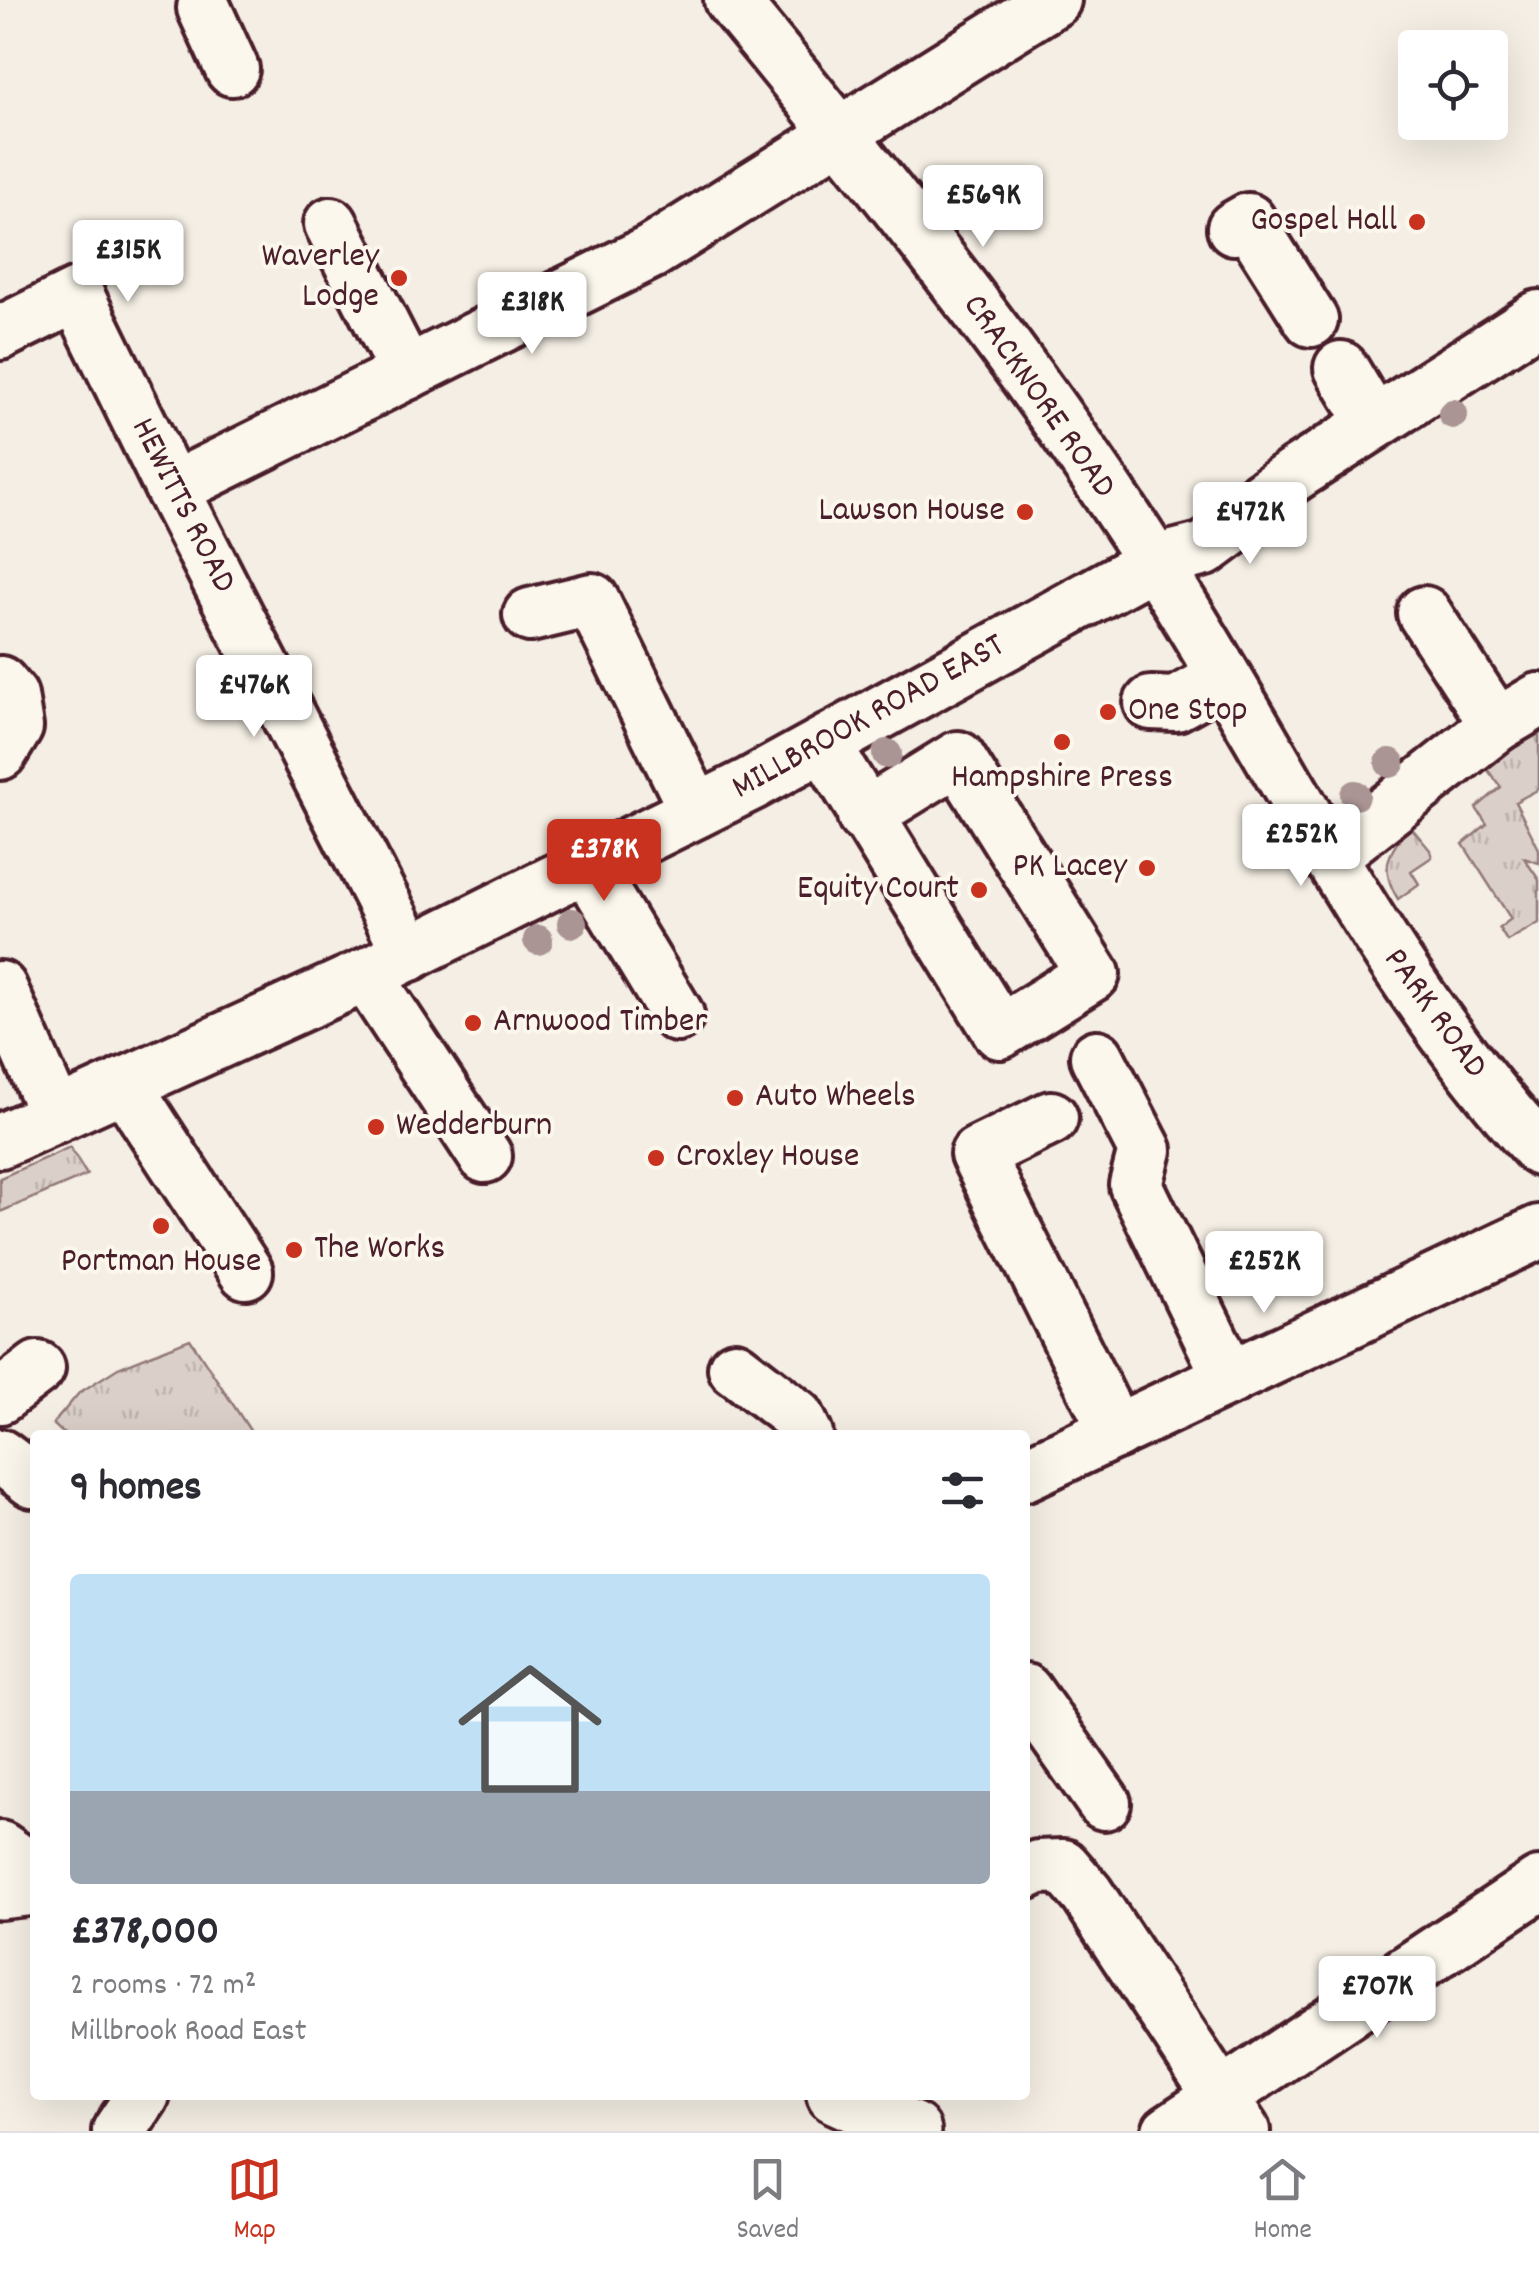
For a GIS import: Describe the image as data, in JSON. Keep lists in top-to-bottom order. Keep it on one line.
{"streets":{"street":["CRACKNORE ROAD","HEWITTS ROAD","MILLBROOK ROAD EAST","PARK ROAD"]},"crossings":[["CRACKNORE ROAD","MILLBROOK ROAD EAST"],["CRACKNORE ROAD","PARK ROAD"],["HEWITTS ROAD","MILLBROOK ROAD EAST"],["MILLBROOK ROAD EAST","PARK ROAD"]],"places":["Gospel Hall","Waverley Lodge","Lawson House","One Stop","Hampshire Press","PK Lacey","Equity Court","Arnwood Timber","Auto Wheels","Wedderburn","Croxley House","Portman House","The Works"],"page":{"price":["£569K","£315K","£318K","£472K","£476K","£252K","£378K","£252K","£707K"],"heading":"9 homes","list":[{"name":"£378,000","note":"2 rooms · 72 m² · Millbrook Road East"}],"tabs":["Map","Saved","Home"]}}
